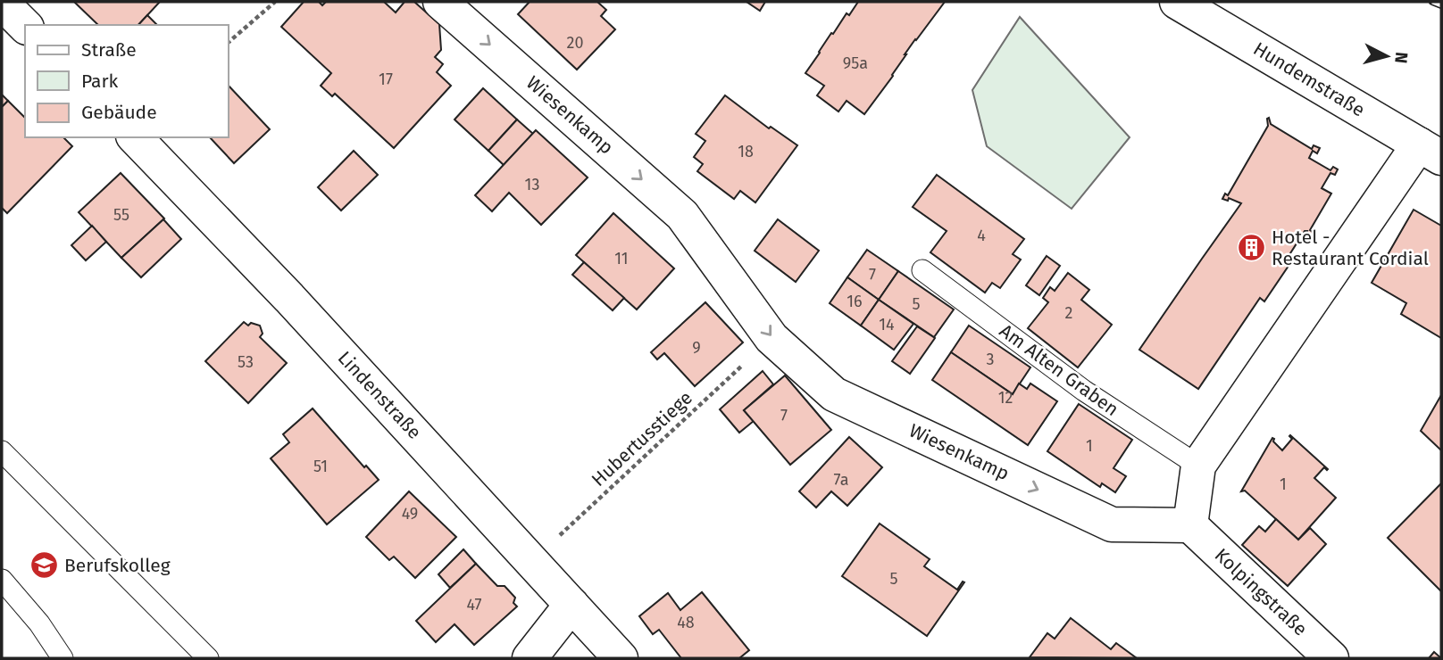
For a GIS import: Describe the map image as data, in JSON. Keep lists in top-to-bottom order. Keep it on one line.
{"streets":{"street":["Hundemstraße","Wiesenkamp","Lindenstraße","Kolpingstraße"],"lane":["Am Alten Graben"],"path":["Hubertusstiege"]},"crossings":[["Wiesenkamp","Hubertusstiege"],["Wiesenkamp","Kolpingstraße"],["Lindenstraße","Hubertusstiege"]],"one_way":["Wiesenkamp"],"places":{"building":["Hotel - Restaurant Cordial"],"school or university":["Berufskolleg"]},"house_numbers":["20","95a","17","18","13","55","4","11","7","16","5","2","14","9","3","53","12","7","1","51","7a","1","49","5","47","48"],"legend":["Straße","Park","Gebäude"],"north":"right"}
